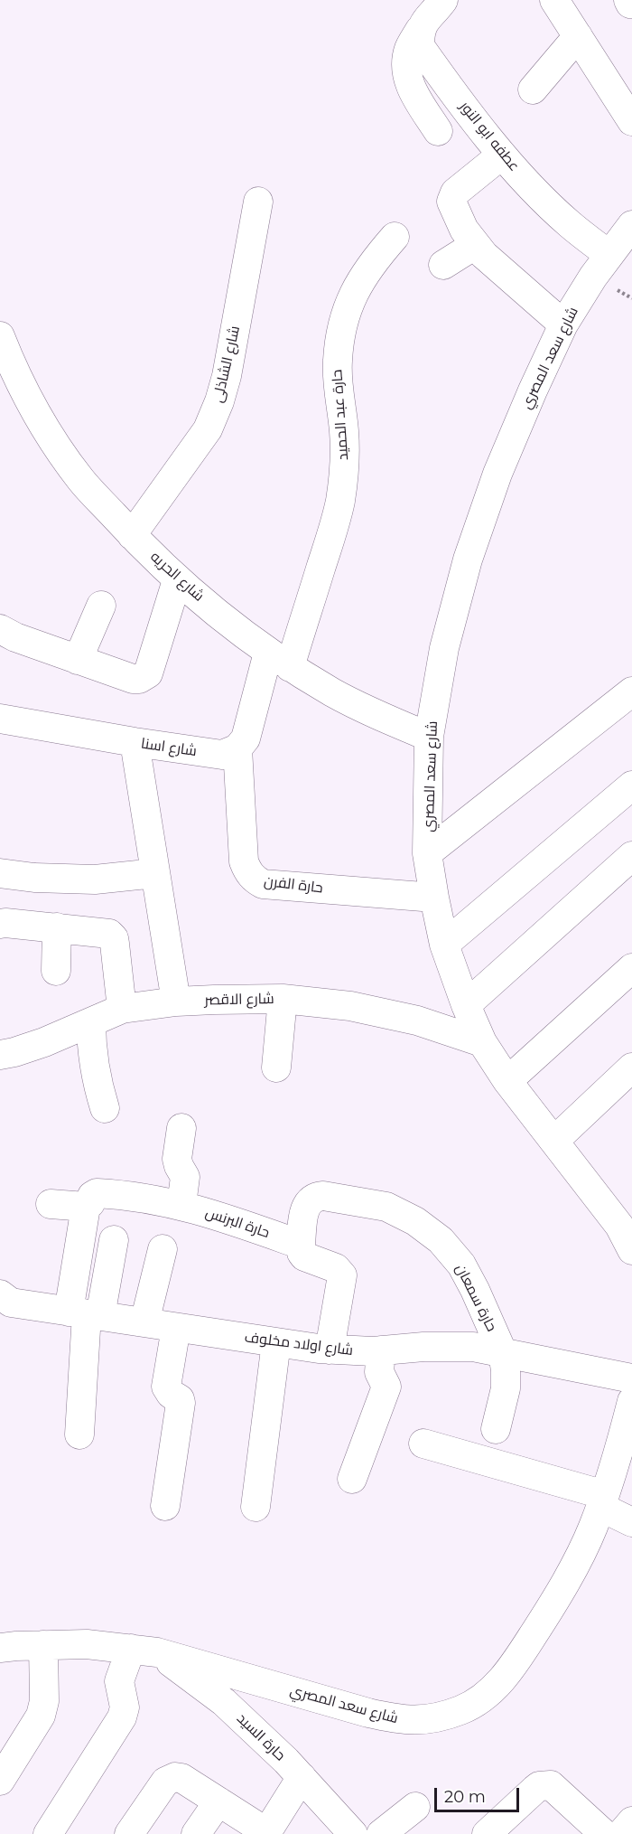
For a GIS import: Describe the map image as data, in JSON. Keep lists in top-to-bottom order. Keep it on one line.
{"streets":{"street":["عطفه ابو النور","شارع سعد المصري","شارع الشاذلى","حارة عبد الحميد","شارع الحريه","شارع اسنا","حارة الفرن","شارع الاقصر","حارة البرنس","حارة سمعان","شارع اولاد مخلوف","حارة السيد"]},"crossings":[["عطفه ابو النور","شارع سعد المصري"],["شارع سعد المصري","شارع الحريه"],["شارع سعد المصري","حارة الفرن"],["شارع سعد المصري","شارع الاقصر"],["شارع سعد المصري","حارة السيد"],["شارع الشاذلى","شارع الحريه"],["حارة عبد الحميد","شارع الحريه"],["شارع اسنا","حارة الفرن"],["حارة البرنس","حارة سمعان"],["حارة البرنس","شارع اولاد مخلوف"],["حارة سمعان","شارع اولاد مخلوف"]],"scale_bar":"20 m"}
